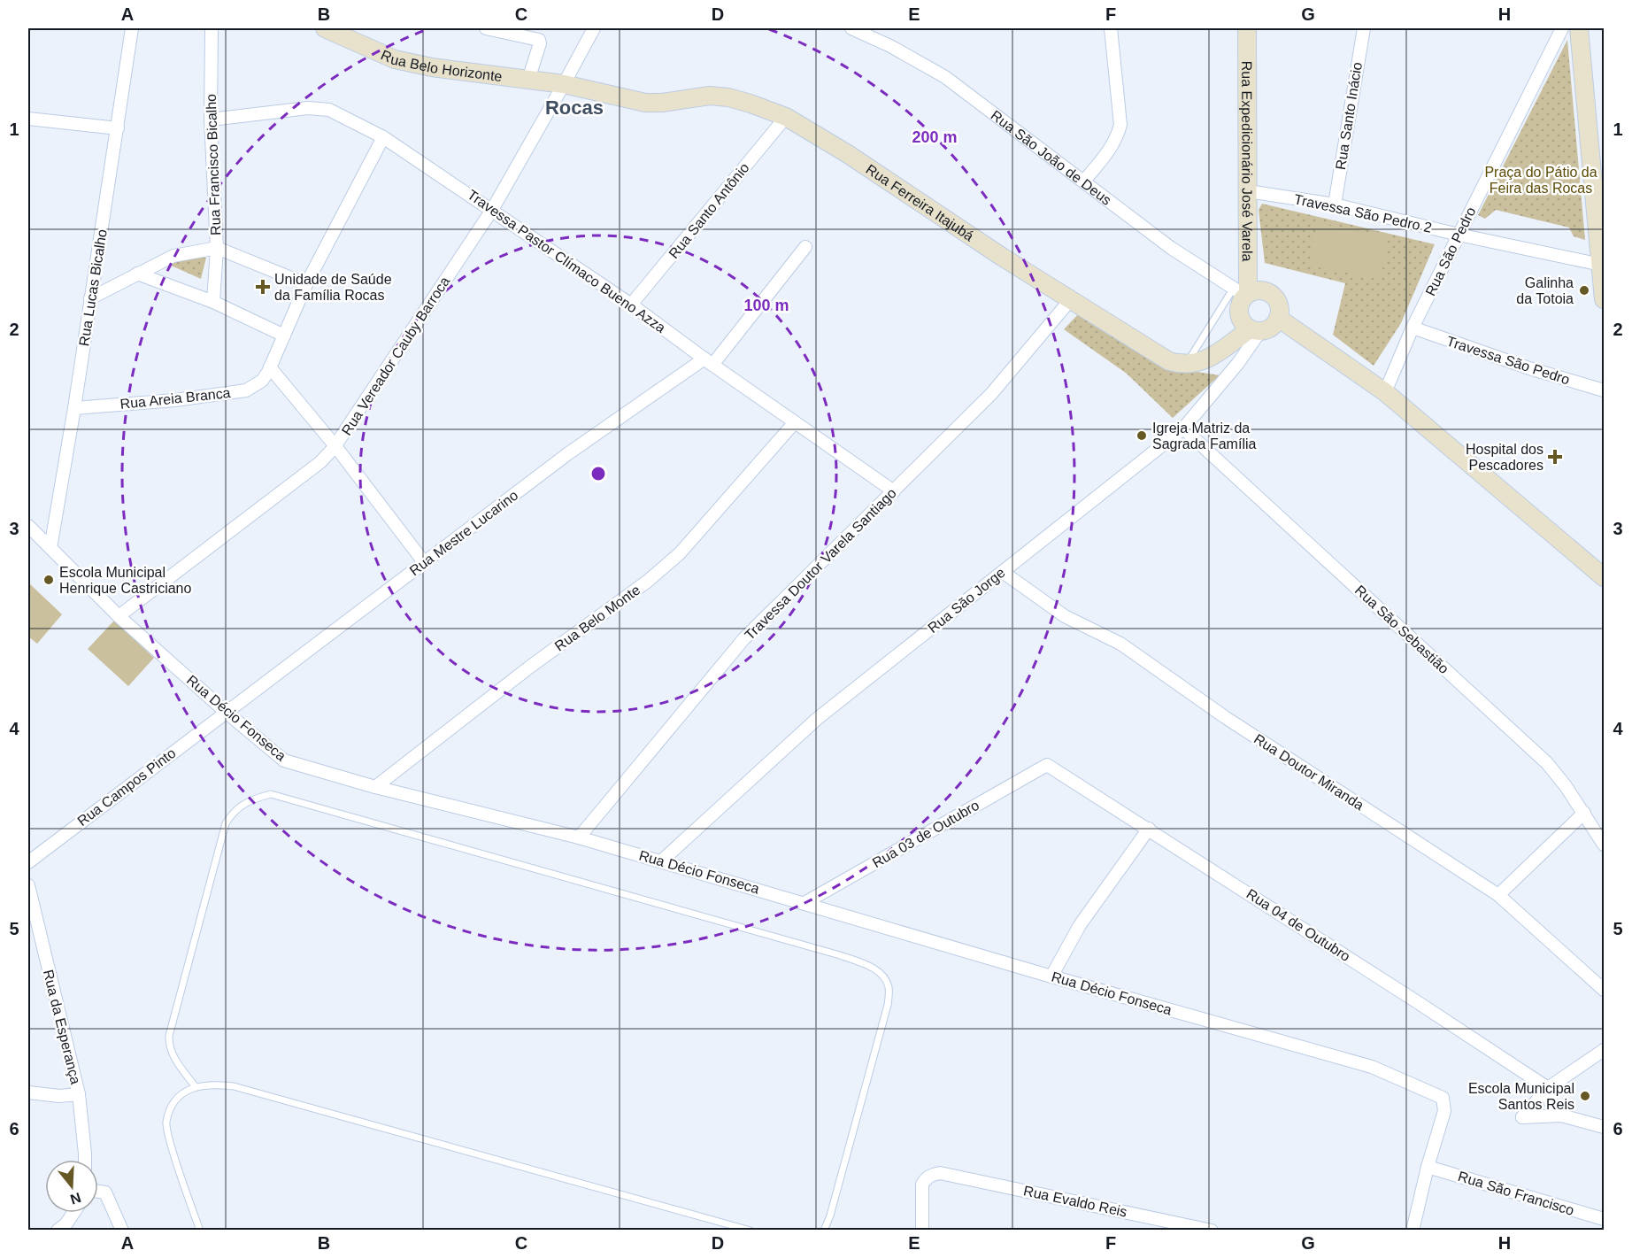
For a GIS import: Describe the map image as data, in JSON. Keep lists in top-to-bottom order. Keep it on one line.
{"streets":{"street":["Rua Belo Horizonte","Rua Santo Inácio","Rua São João de Deus","Rua Expedicionário José Varela","Rua Francisco Bicalho","Rua Ferreira Itajubá","Rua Santo Antônio","Travessa São Pedro 2","Rua São Pedro","Travessa Pastor Clímaco Bueno Azza","Rua Lucas Bicalho","Rua Vereador Cauby Barroca","Travessa São Pedro","Rua Areia Branca","Rua Mestre Lucarino","Travessa Doutor Varela Santiago","Rua São Jorge","Rua Belo Monte","Rua São Sebastião","Rua Décio Fonseca","Rua Doutor Miranda","Rua Campos Pinto","Rua 03 de Outubro","Rua 04 de Outubro","Rua da Esperança","Rua São Francisco","Rua Evaldo Reis"]},"crossings":[["Rua Belo Horizonte","Rua Ferreira Itajubá"],["Rua Belo Horizonte","Rua Vereador Cauby Barroca"],["Rua Santo Inácio","Travessa São Pedro 2"],["Rua São João de Deus","Rua Expedicionário José Varela"],["Rua São João de Deus","Rua São Jorge"],["Rua Expedicionário José Varela","Travessa São Pedro 2"],["Rua Expedicionário José Varela","Rua São Jorge"],["Rua Francisco Bicalho","Travessa Pastor Clímaco Bueno Azza"],["Rua Ferreira Itajubá","Rua Santo Antônio"],["Rua Ferreira Itajubá","Rua Vereador Cauby Barroca"],["Rua Ferreira Itajubá","Travessa Doutor Varela Santiago"],["Rua Santo Antônio","Travessa Pastor Clímaco Bueno Azza"],["Travessa São Pedro 2","Rua São Pedro"],["Rua São Pedro","Travessa São Pedro"],["Travessa Pastor Clímaco Bueno Azza","Rua Vereador Cauby Barroca"],["Travessa Pastor Clímaco Bueno Azza","Rua Mestre Lucarino"],["Travessa Pastor Clímaco Bueno Azza","Travessa Doutor Varela Santiago"],["Travessa Pastor Clímaco Bueno Azza","Rua Belo Monte"],["Rua Lucas Bicalho","Rua Areia Branca"],["Rua Lucas Bicalho","Rua Décio Fonseca"],["Rua Vereador Cauby Barroca","Rua Décio Fonseca"],["Rua Mestre Lucarino","Rua Décio Fonseca"],["Rua Mestre Lucarino","Rua Campos Pinto"],["Travessa Doutor Varela Santiago","Rua Décio Fonseca"],["Rua São Jorge","Rua São Sebastião"],["Rua São Jorge","Rua Décio Fonseca"],["Rua São Jorge","Rua Doutor Miranda"],["Rua Belo Monte","Rua Décio Fonseca"],["Rua Décio Fonseca","Rua Campos Pinto"],["Rua Décio Fonseca","Rua 03 de Outubro"],["Rua Décio Fonseca","Rua São Francisco"],["Rua 03 de Outubro","Rua 04 de Outubro"]],"districts":["Rocas"],"parks":["Praça do Pátio da Feira das Rocas"],"places":{"health":["Unidade de Saúde da Família Rocas","Hospital dos Pescadores"],"other":["Galinha da Totoia","Igreja Matriz da Sagrada Família","Escola Municipal Henrique Castriciano","Escola Municipal Santos Reis"]},"north":"bottom","grid":{"columns":["A","B","C","D","E","F","G","H"],"rows":["1","2","3","4","5","6"]},"rings":["200 m","100 m"]}
